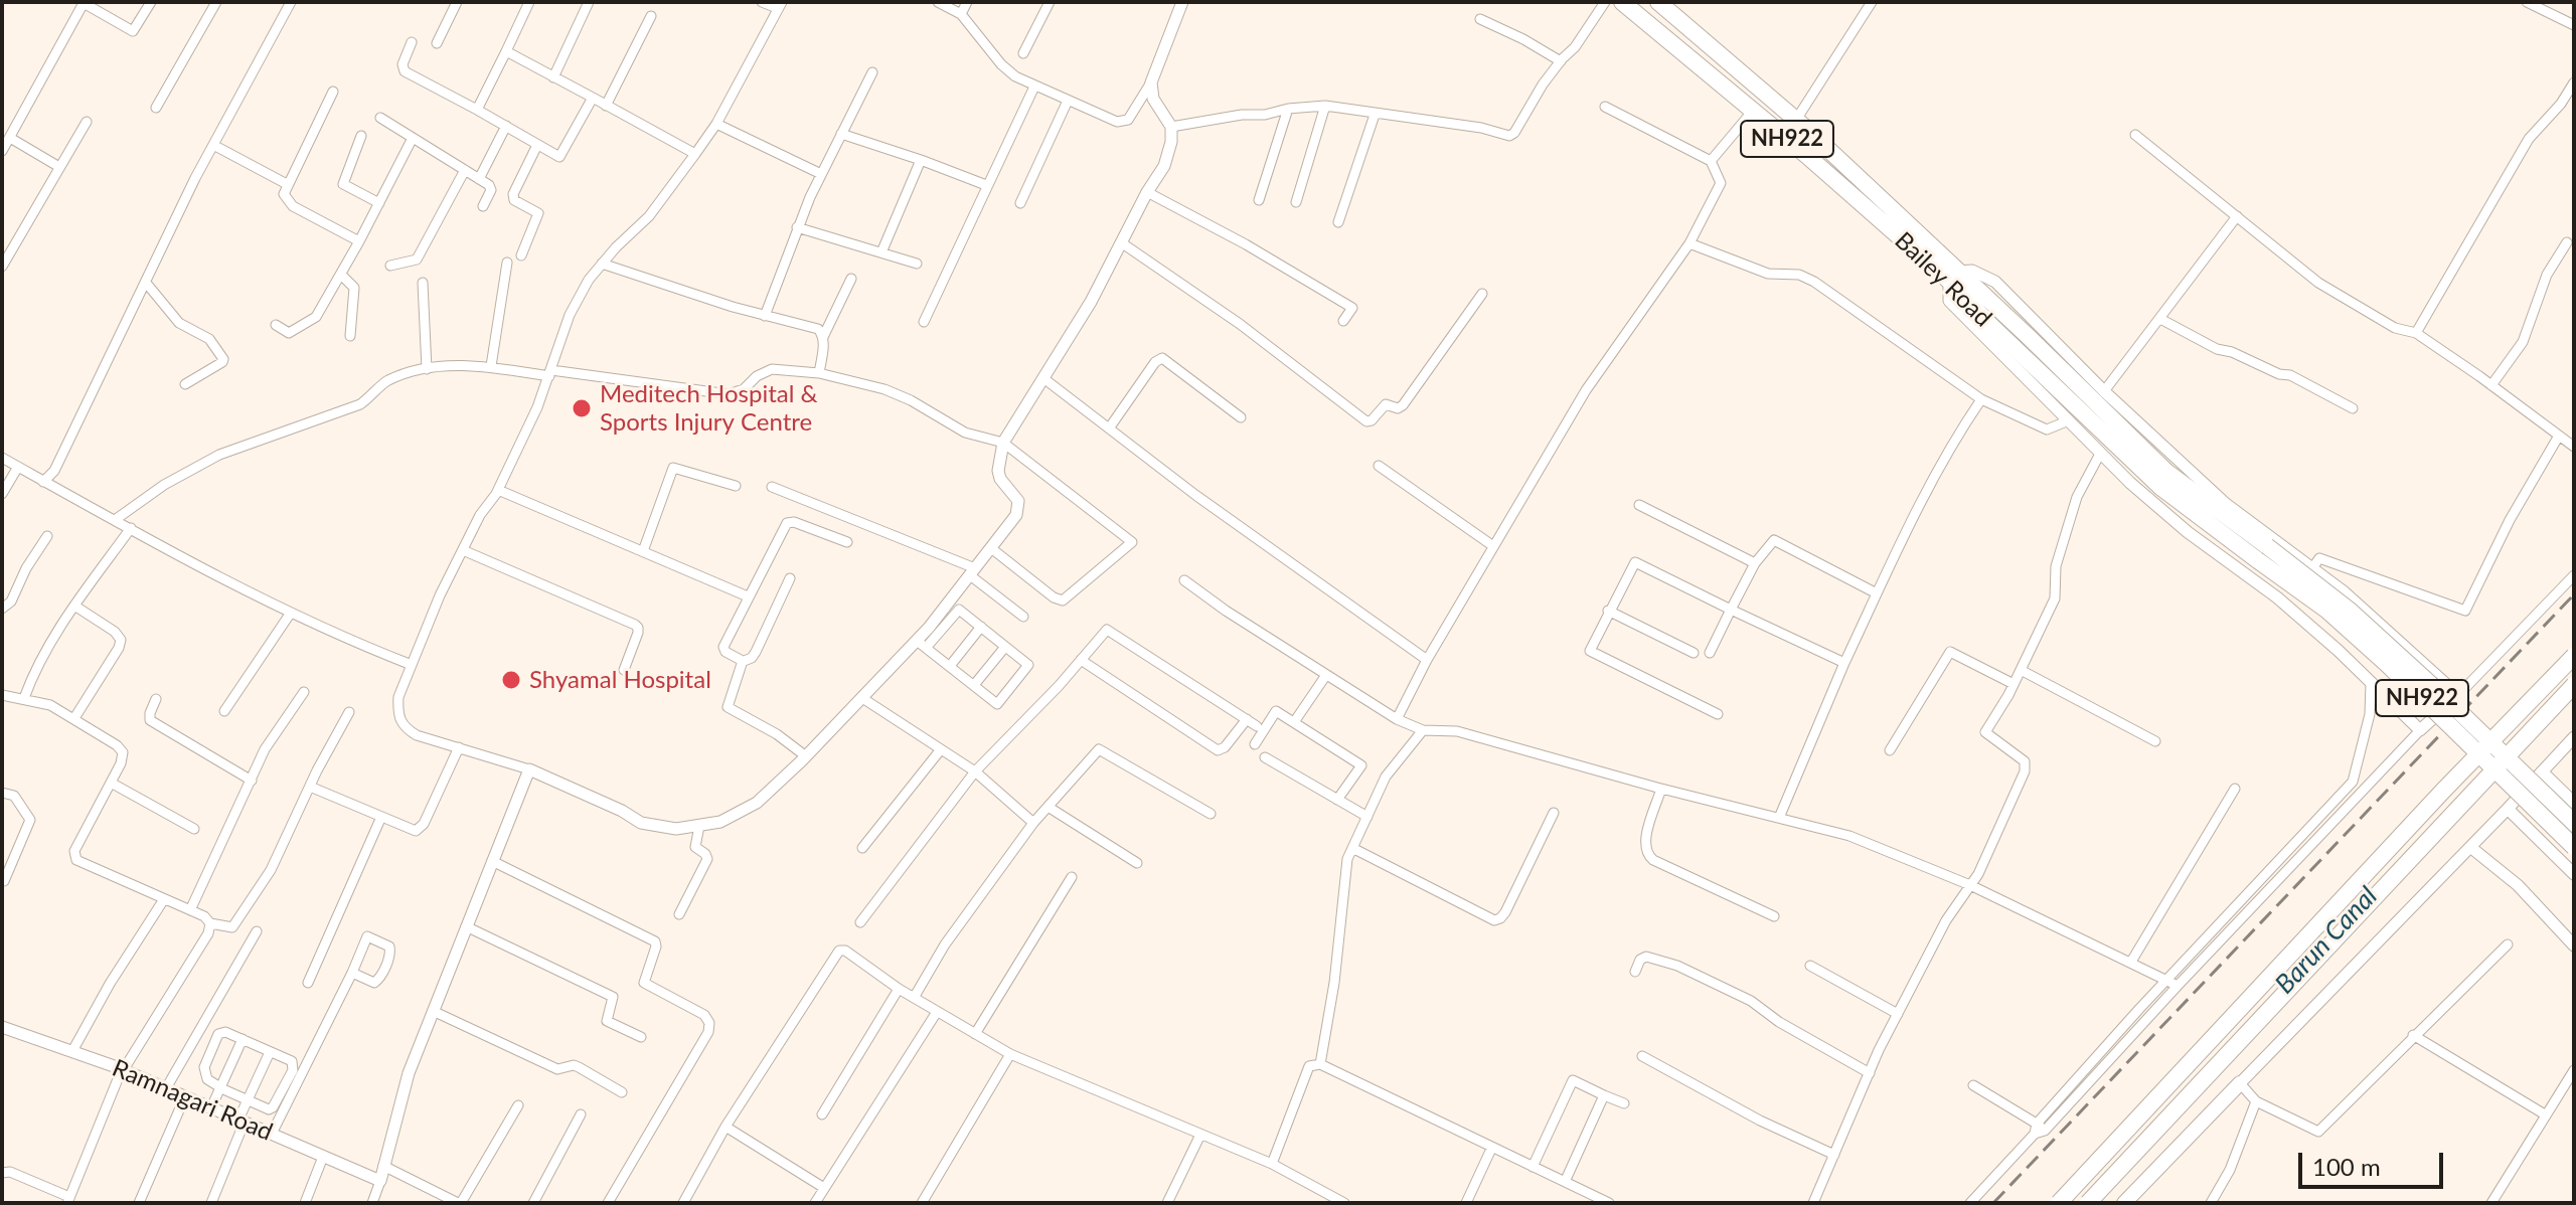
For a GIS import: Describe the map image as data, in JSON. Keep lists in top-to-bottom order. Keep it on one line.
{"streets":{"highway":["NH922","Bailey Road"],"street":["Ramnagari Road"]},"crossings":[["NH922","Bailey Road"]],"water":["Barun Canal"],"places":["Meditech Hospital & Sports Injury Centre","Shyamal Hospital"],"scale_bar":"100 m"}
